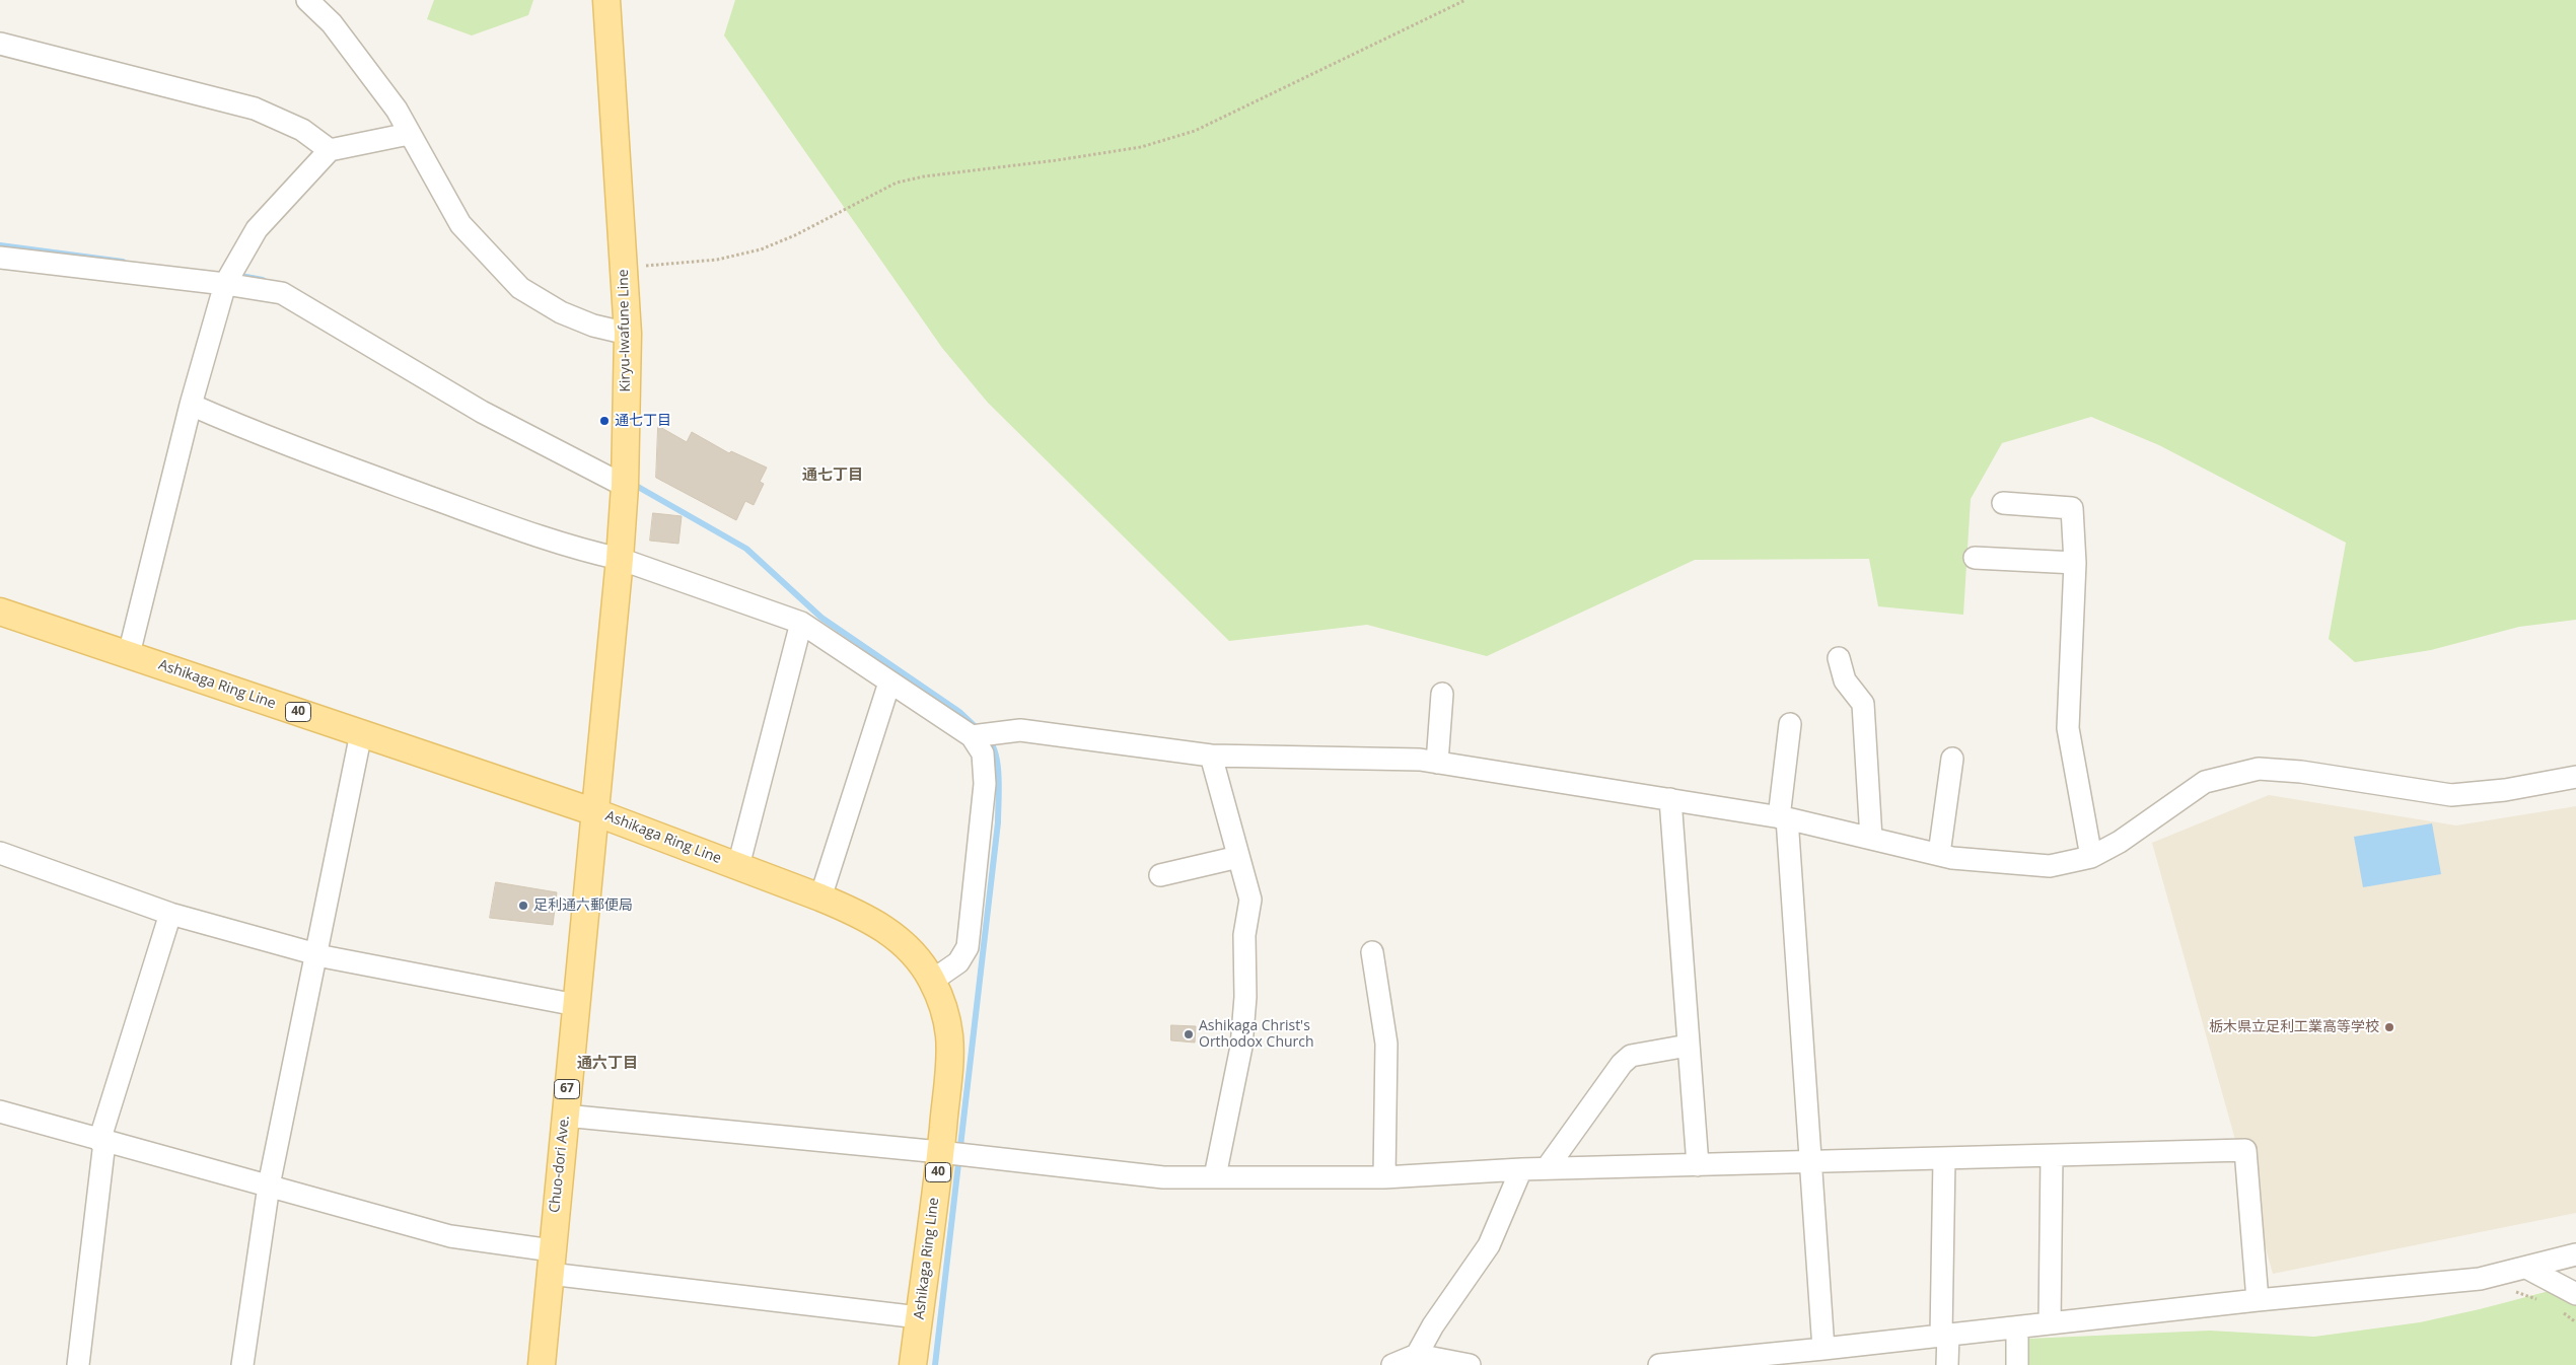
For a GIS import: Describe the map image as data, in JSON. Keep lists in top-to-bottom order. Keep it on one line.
{"streets":{"main road":["Kiryu-Iwafune Line","Ashikaga Ring Line","40","67","Chuo-dori Ave."]},"crossings":[["Kiryu-Iwafune Line","Ashikaga Ring Line"],["Kiryu-Iwafune Line","Chuo-dori Ave."],["Ashikaga Ring Line","Chuo-dori Ave."]],"districts":["通七丁目","通六丁目"],"places":["通七丁目","足利通六郵便局","栃木県立足利工業高等学校","Ashikaga Christ's Orthodox Church"]}
